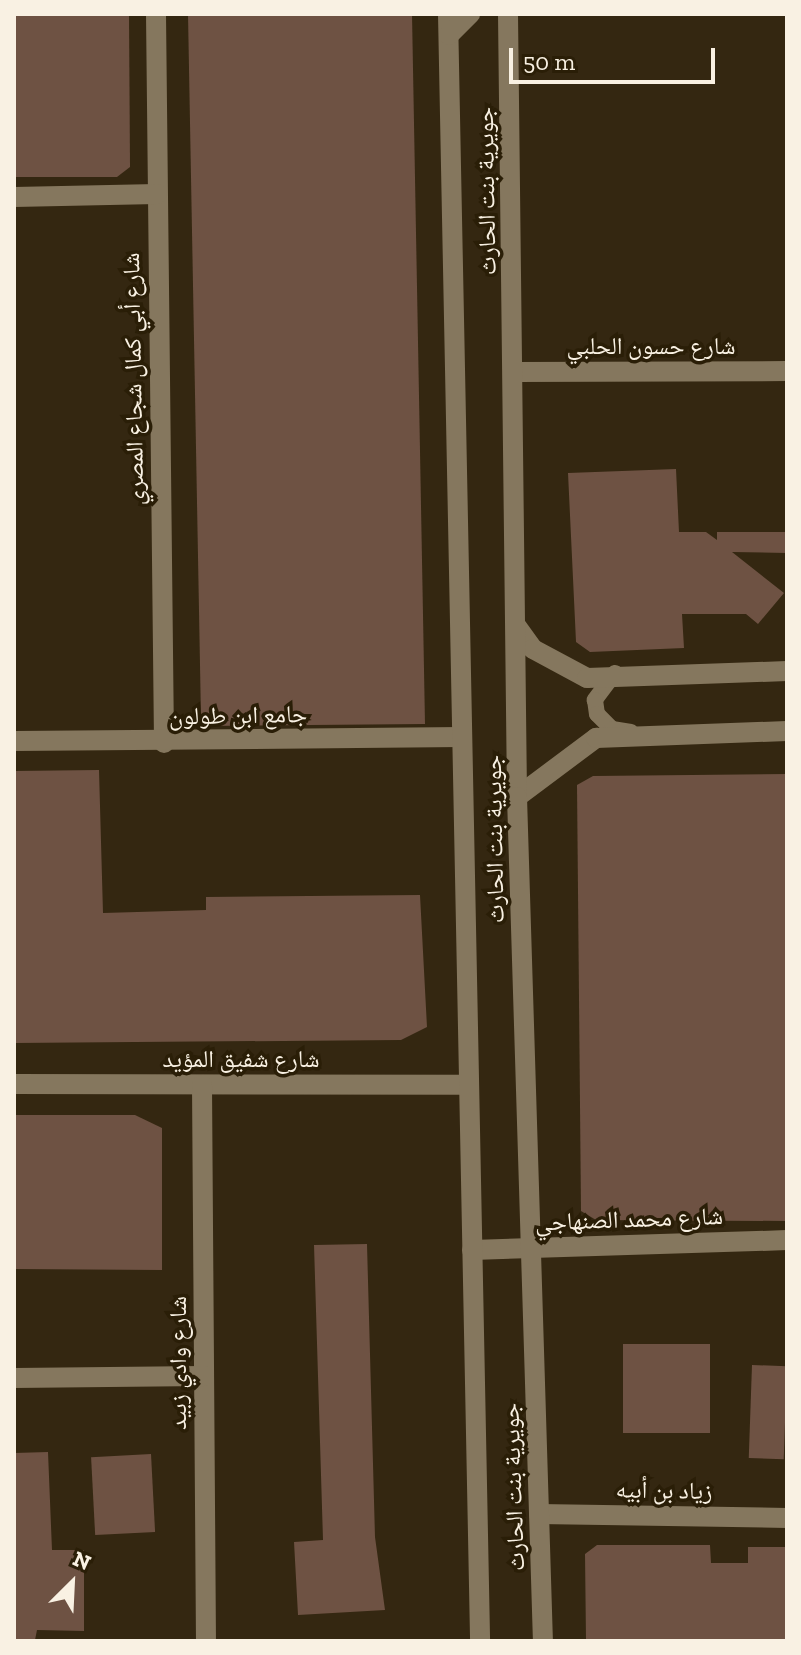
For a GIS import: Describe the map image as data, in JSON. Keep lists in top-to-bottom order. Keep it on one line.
{"streets":{"street":["جويرية بنت الحارث","شارع حسون الحلبي","شارع أبي كمال شجاع المصري","جامع ابن طولون","شارع شفيق المؤيد","شارع محمد الصنهاجي","شارع وادي زبيد","زياد بن أبيه"]},"crossings":[["جويرية بنت الحارث","شارع حسون الحلبي"],["جويرية بنت الحارث","جامع ابن طولون"],["جويرية بنت الحارث","شارع شفيق المؤيد"],["جويرية بنت الحارث","شارع محمد الصنهاجي"],["جويرية بنت الحارث","زياد بن أبيه"],["شارع أبي كمال شجاع المصري","جامع ابن طولون"],["شارع شفيق المؤيد","شارع وادي زبيد"]],"scale_bar":"50 m","north":"top right"}
